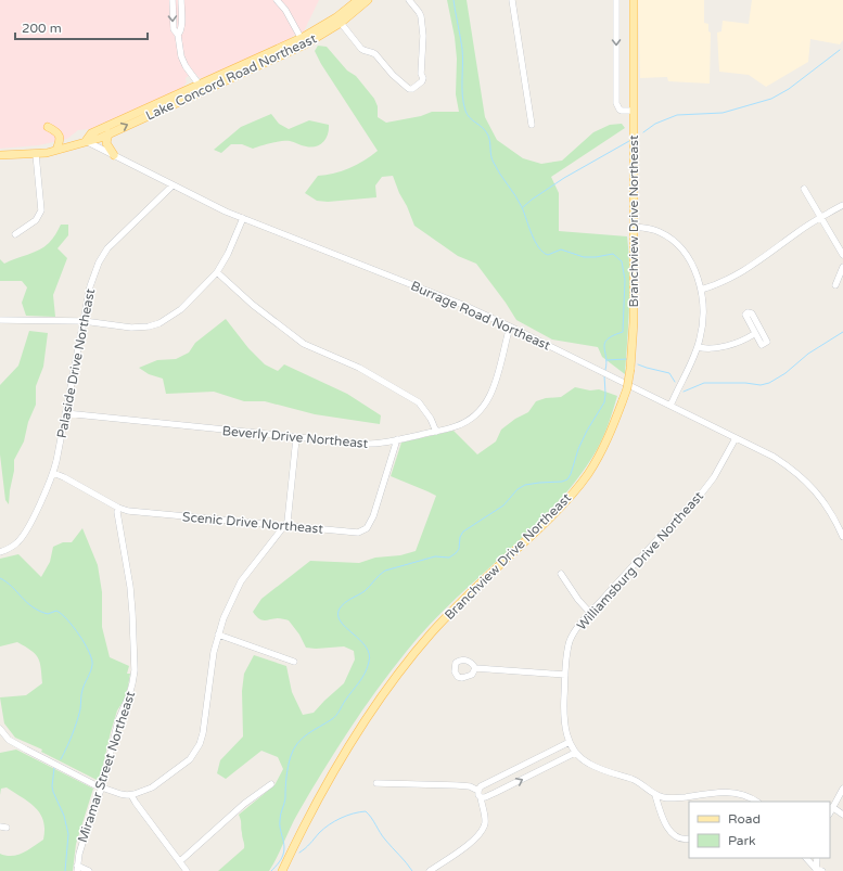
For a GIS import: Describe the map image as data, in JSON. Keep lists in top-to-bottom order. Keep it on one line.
{"streets":{"main road":["Lake Concord Road Northeast","Branchview Drive Northeast"],"street":["Burrage Road Northeast","Palaside Drive Northeast","Beverly Drive Northeast","Scenic Drive Northeast","Williamsburg Drive Northeast","Miramar Street Northeast"]},"crossings":[["Lake Concord Road Northeast","Burrage Road Northeast"],["Burrage Road Northeast","Palaside Drive Northeast"],["Burrage Road Northeast","Beverly Drive Northeast"],["Burrage Road Northeast","Williamsburg Drive Northeast"],["Palaside Drive Northeast","Beverly Drive Northeast"],["Palaside Drive Northeast","Scenic Drive Northeast"],["Beverly Drive Northeast","Scenic Drive Northeast"],["Scenic Drive Northeast","Miramar Street Northeast"]],"legend":["Road","Park"],"scale_bar":"200 m"}
